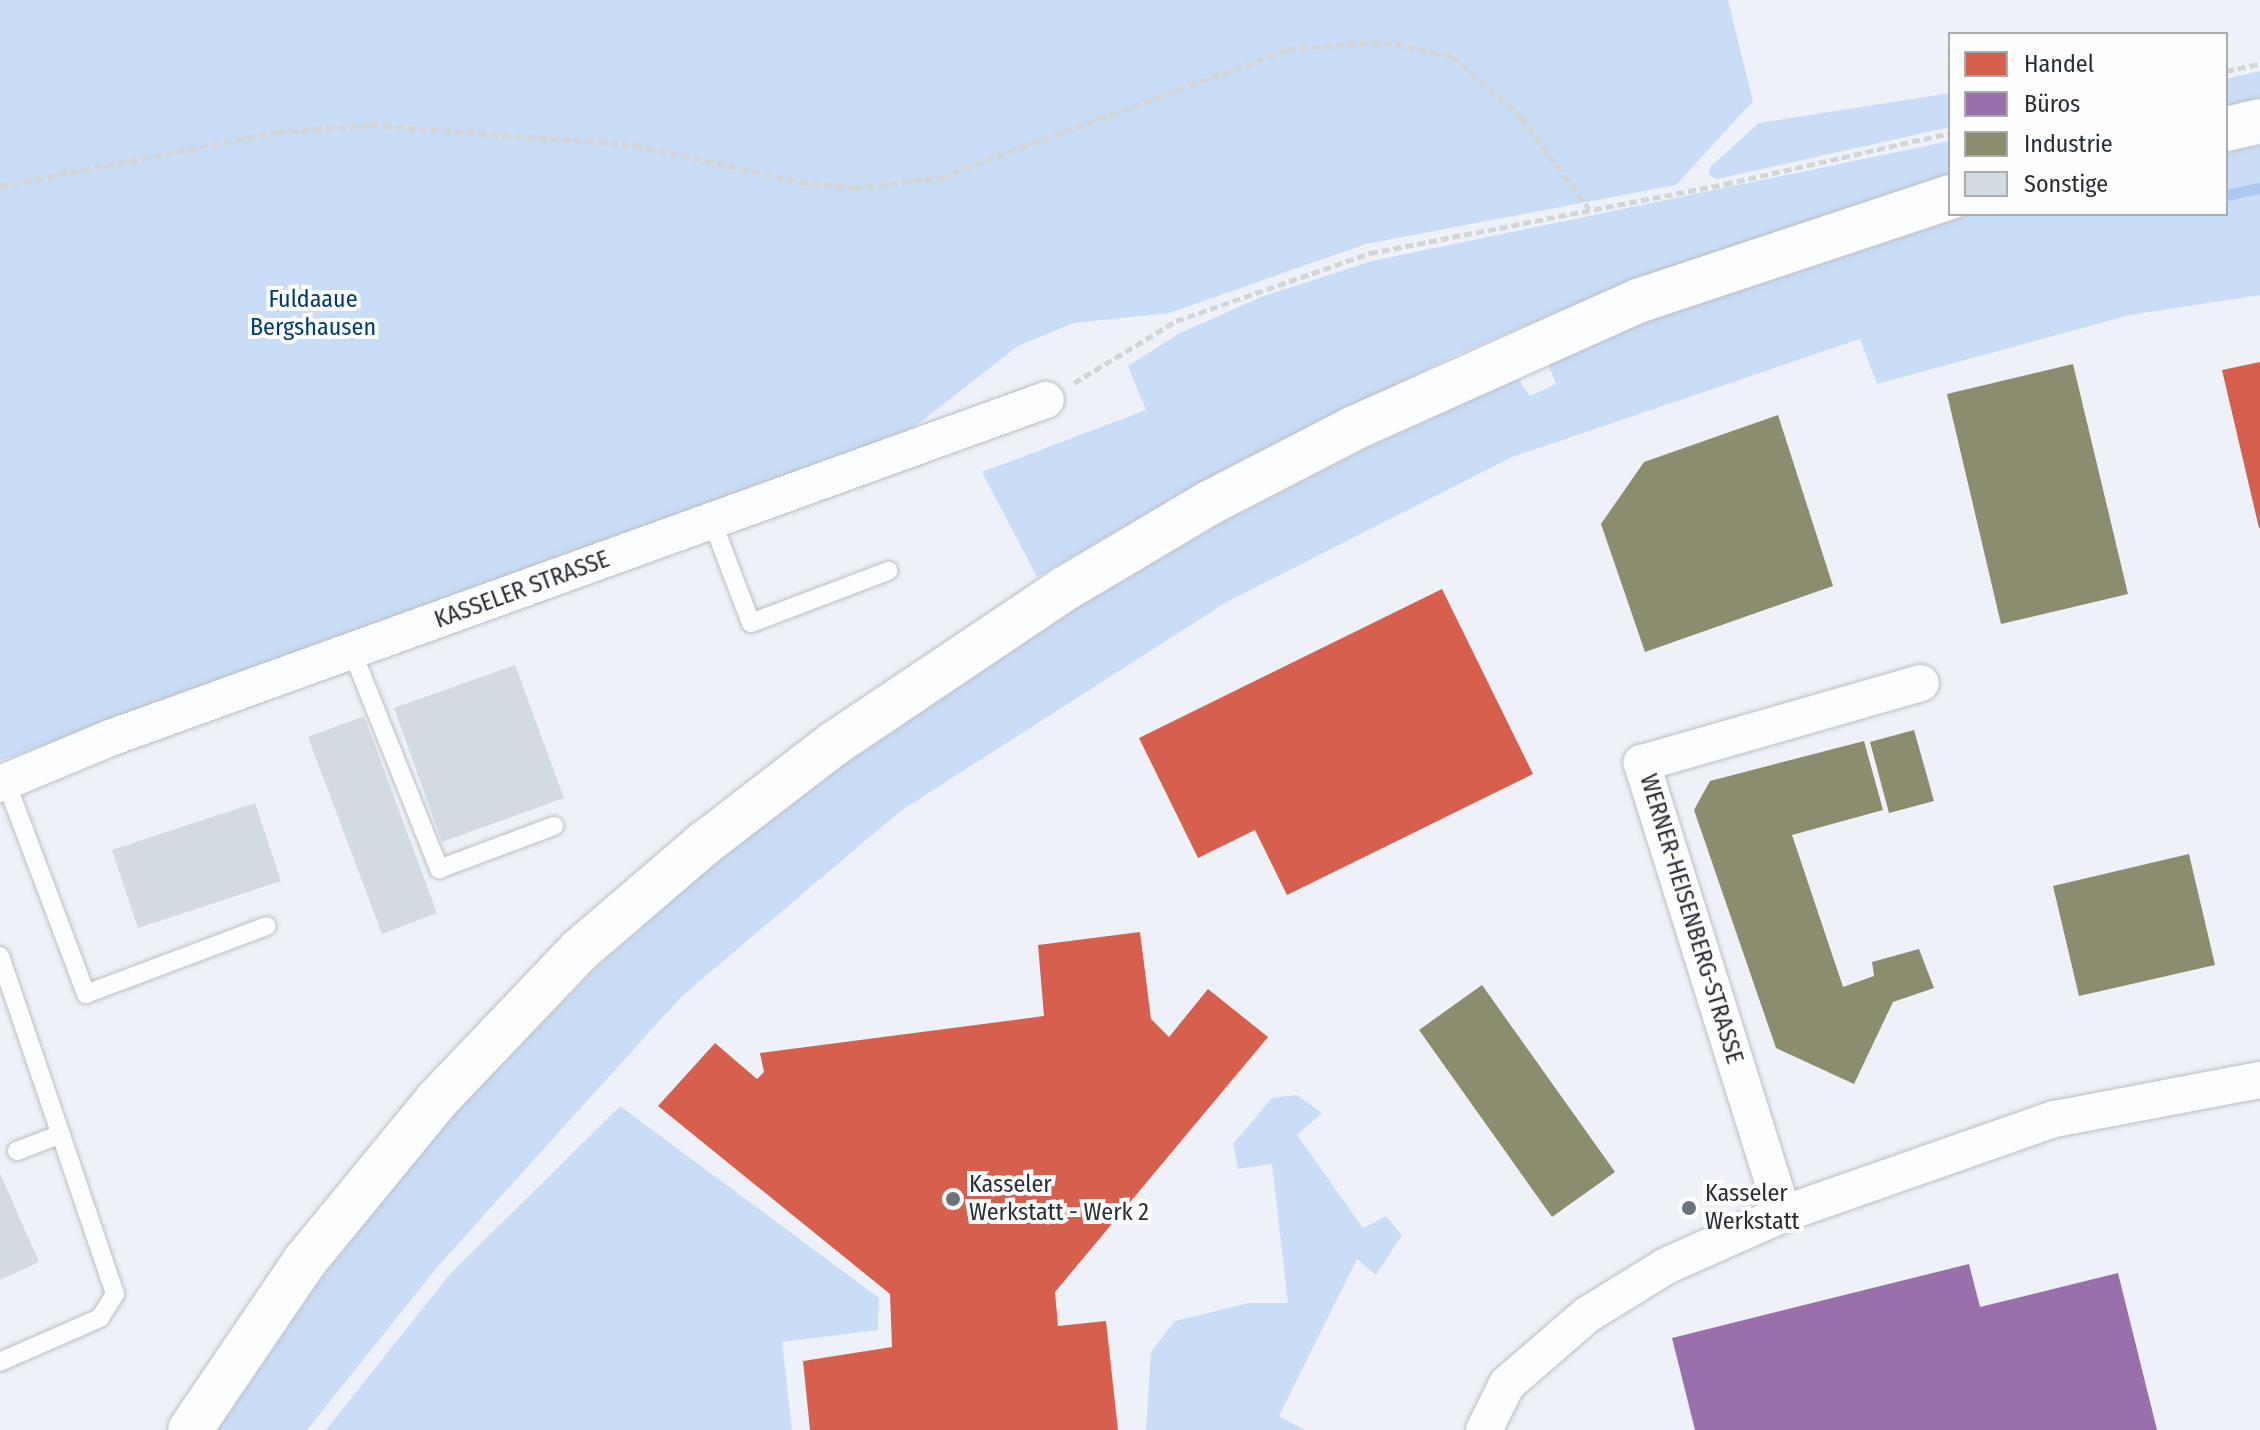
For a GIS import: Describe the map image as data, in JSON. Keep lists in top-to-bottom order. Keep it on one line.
{"streets":{"street":["KASSELER STRASSE","WERNER-HEISENBERG-STRASSE"]},"parks":["Fuldaaue Bergshausen"],"places":["Kasseler Werkstatt - Werk 2","Kasseler Werkstatt"],"legend":["Handel","Büros","Industrie","Sonstige"]}
